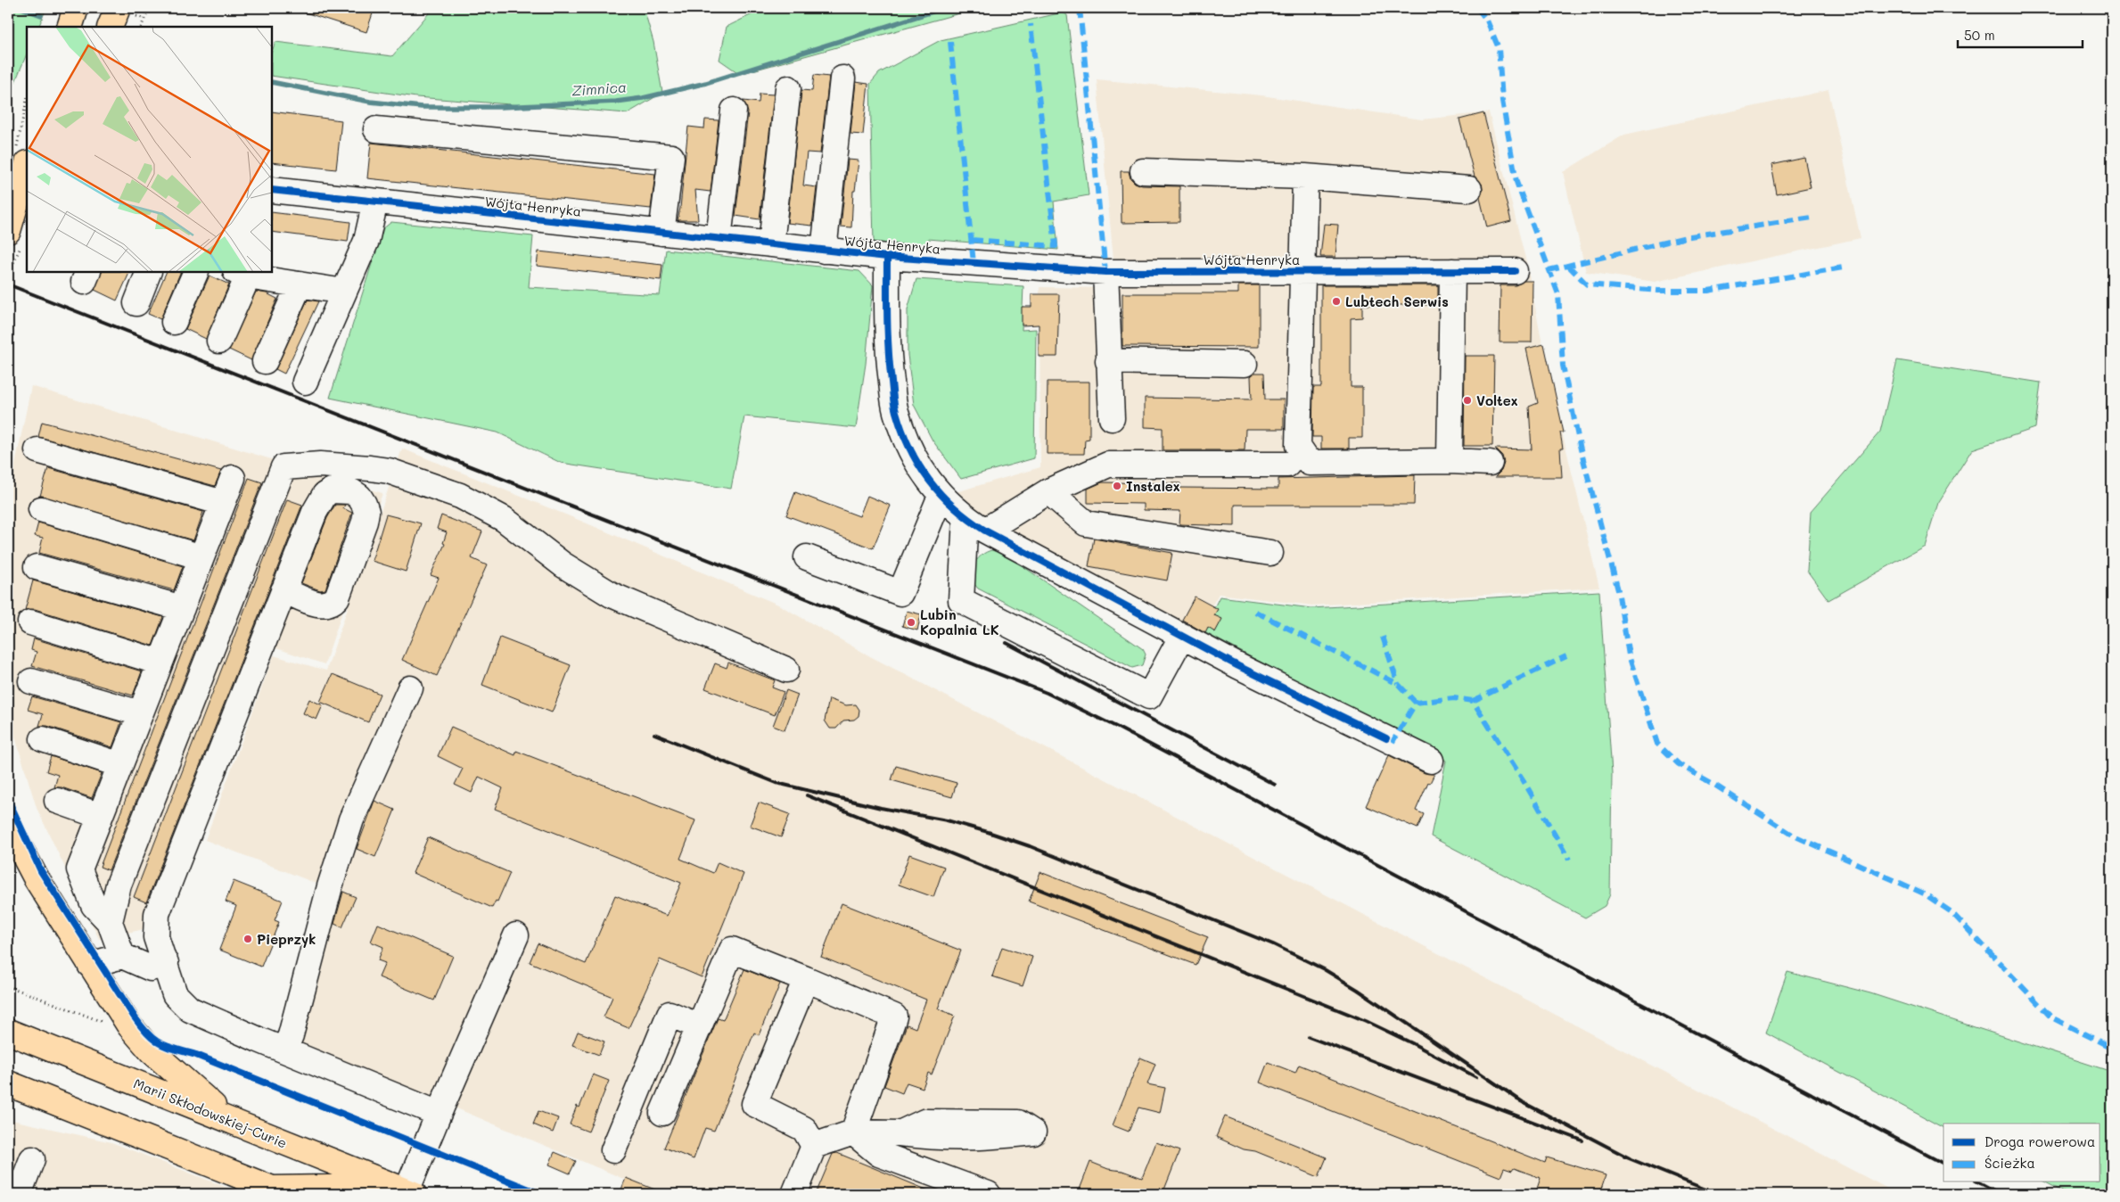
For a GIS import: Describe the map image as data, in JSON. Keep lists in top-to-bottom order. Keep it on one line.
{"streets":{"main road":["Marii Skłodowskiej-Curie"],"street":["Wójta Henryka"]},"water":["Zimnica"],"places":["Lubtech Serwis","Voltex","Instalex","Lubin Kopalnia LK","Pieprzyk"],"legend":["Droga rowerowa","Ścieżka"],"scale_bar":"50 m"}
